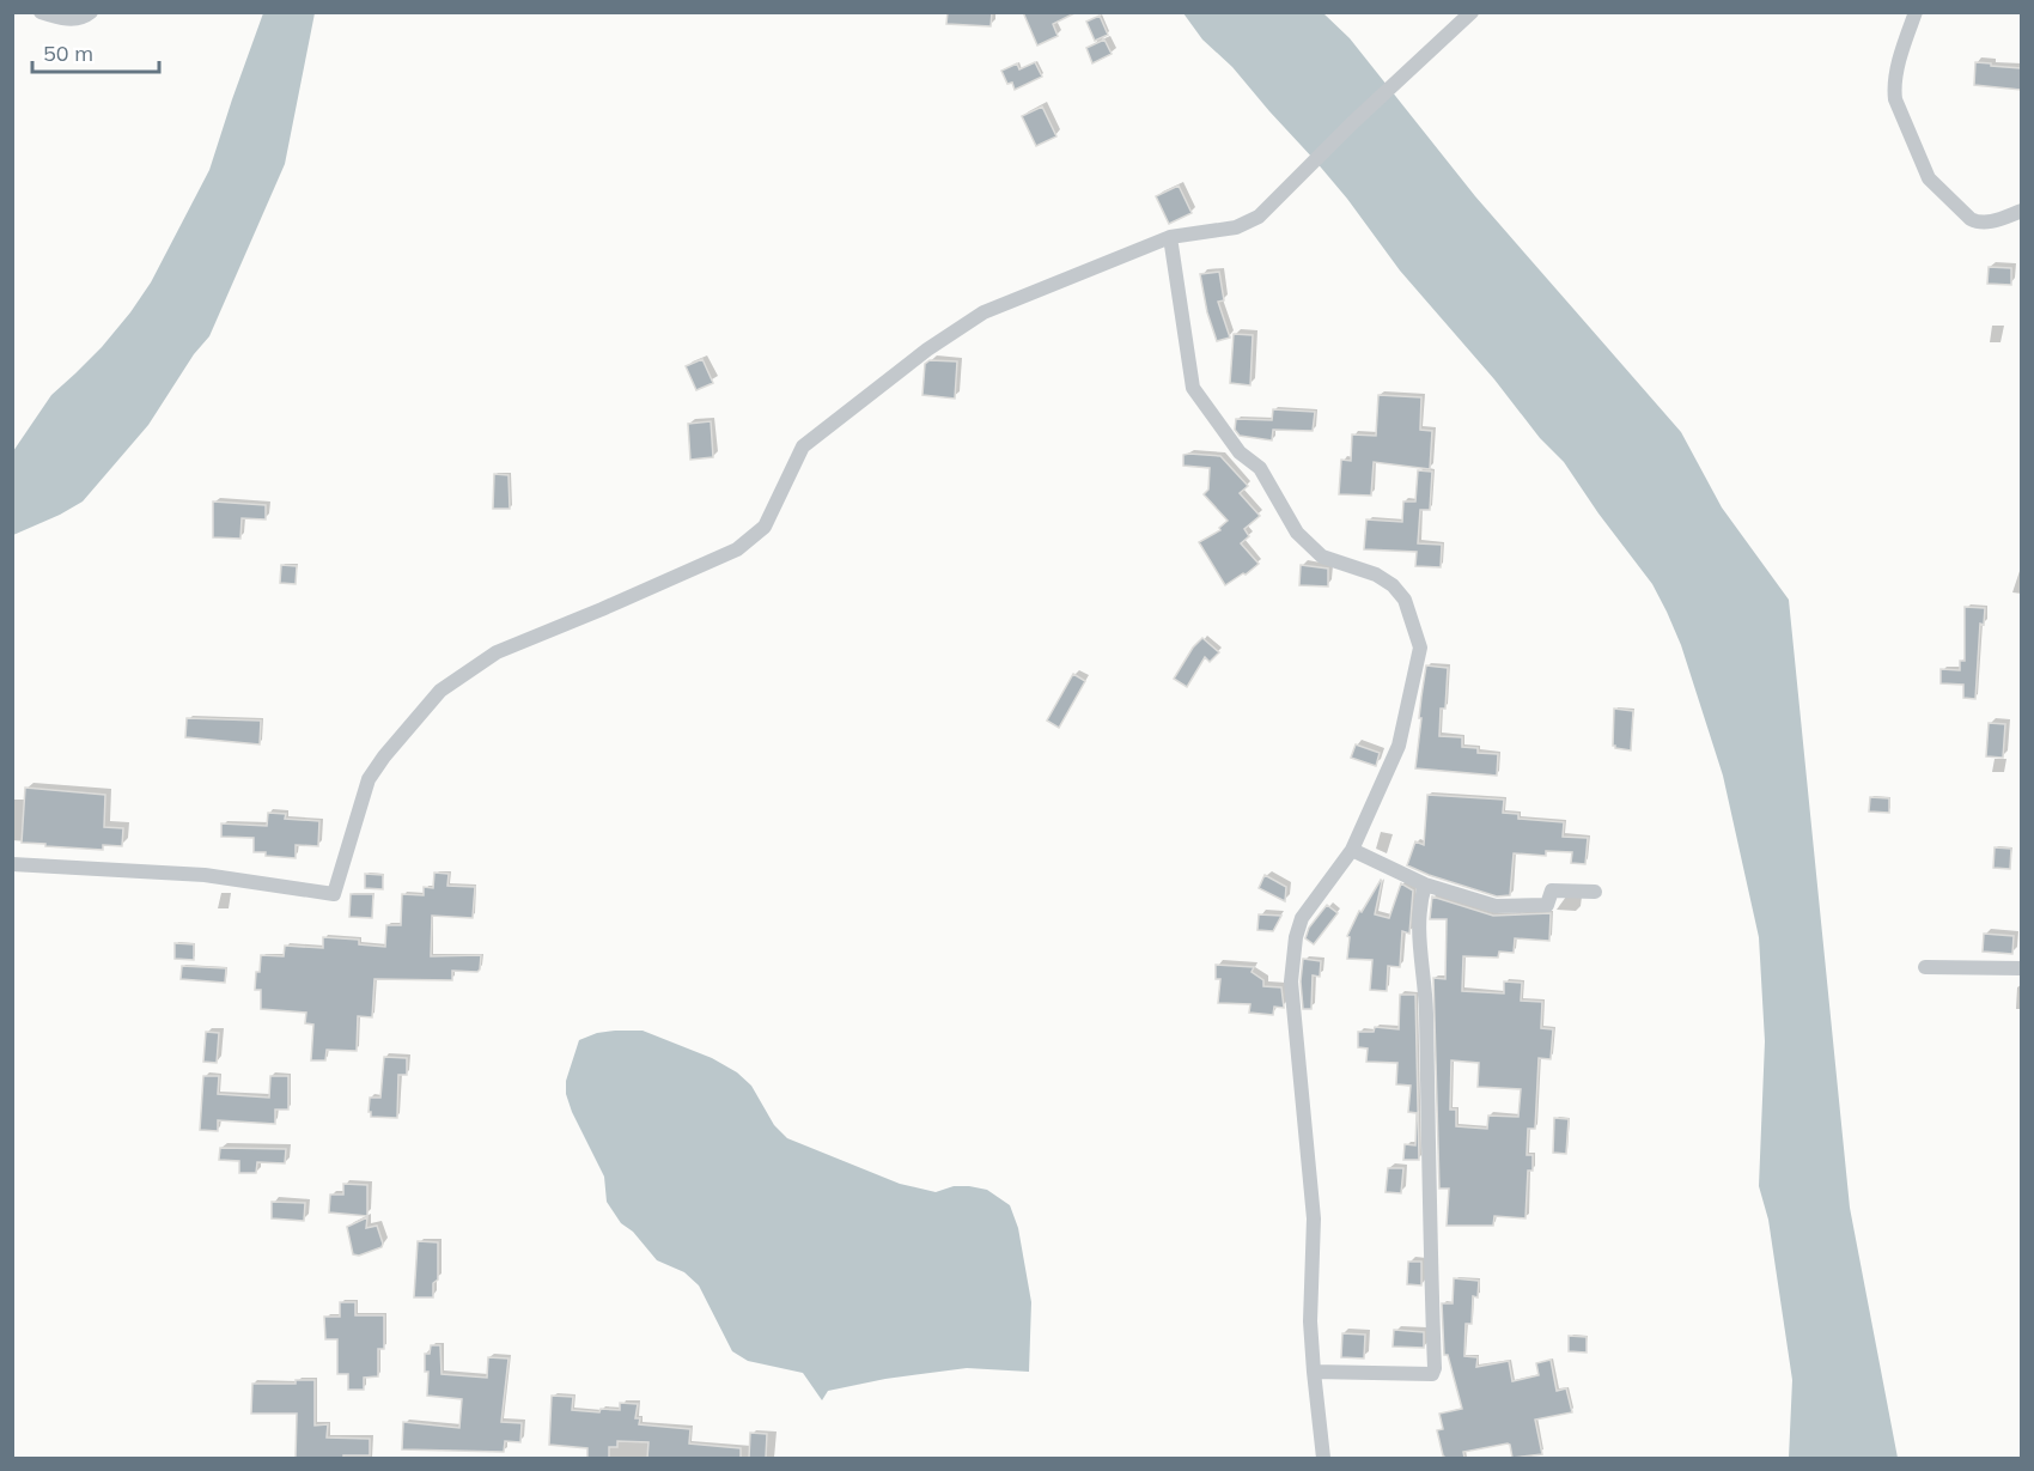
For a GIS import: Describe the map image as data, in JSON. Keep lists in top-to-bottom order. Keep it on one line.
{"scale_bar":"50 m"}
